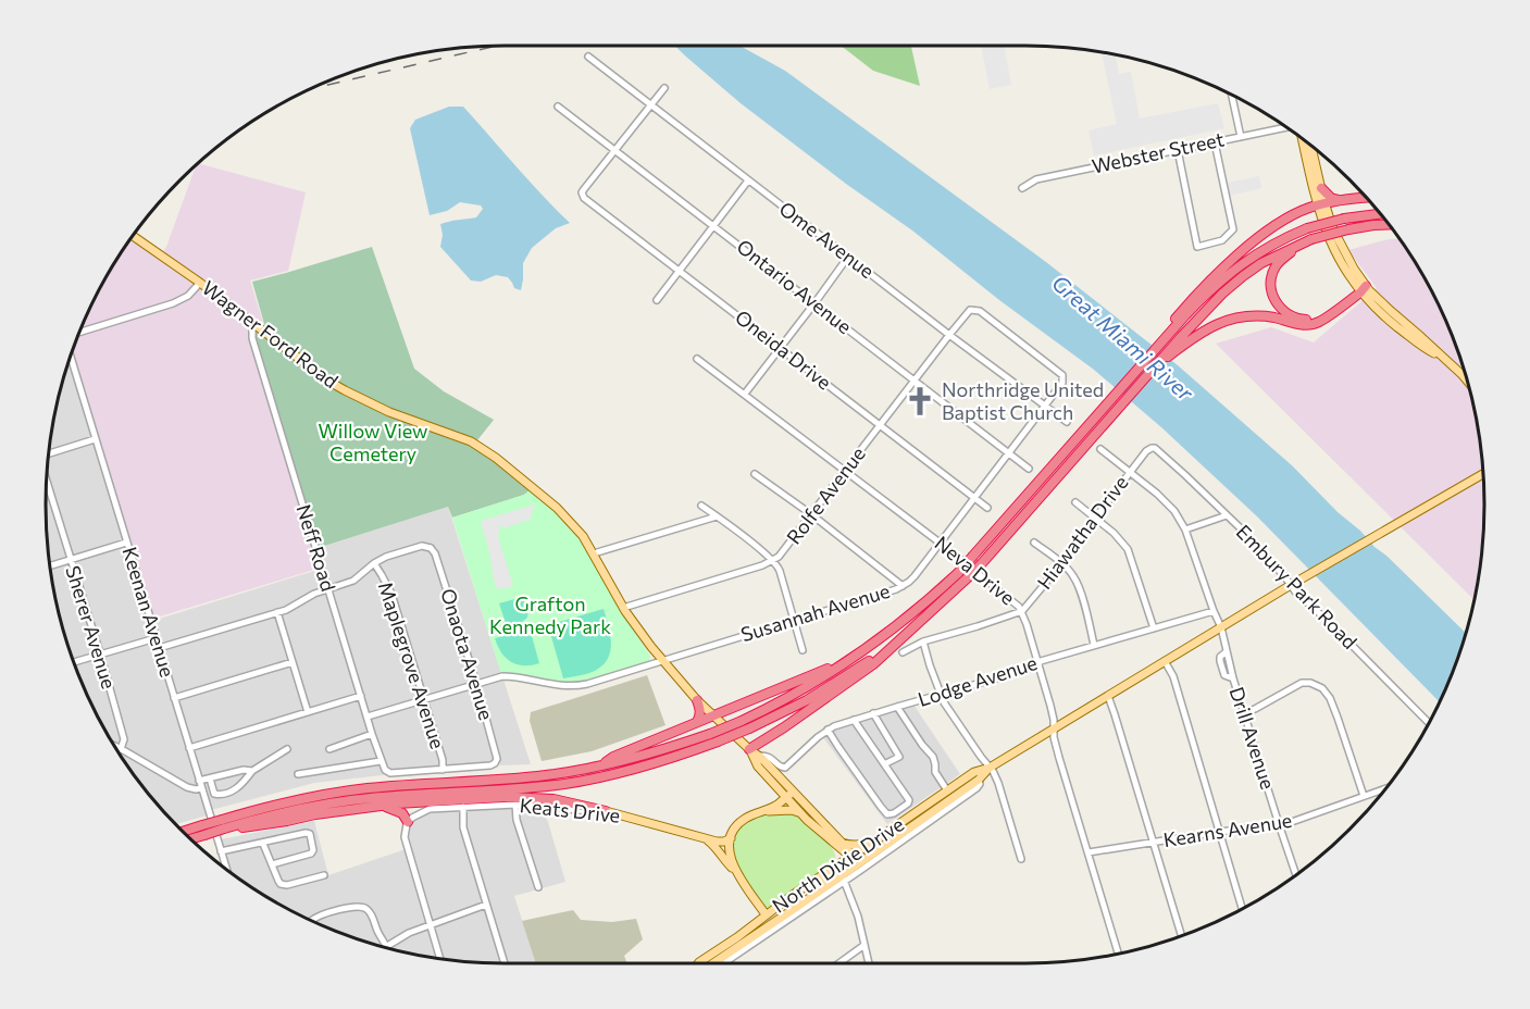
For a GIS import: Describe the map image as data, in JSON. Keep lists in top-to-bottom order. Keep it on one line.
{"streets":{"main road":["Wagner Ford Road","Keats Drive","North Dixie Drive"],"street":["Webster Street","Ome Avenue","Ontario Avenue","Oneida Drive","Rolfe Avenue","Hiawatha Drive","Neff Road","Neva Drive","Embury Park Road","Keenan Avenue","Susannah Avenue","Sherer Avenue","Onaota Avenue","Maplegrove Avenue","Lodge Avenue","Drill Avenue","Kearns Avenue"]},"crossings":[["Ome Avenue","Rolfe Avenue"],["Ome Avenue","Susannah Avenue"],["Ontario Avenue","Oneida Drive"],["Ontario Avenue","Rolfe Avenue"],["Ontario Avenue","Susannah Avenue"],["Wagner Ford Road","Rolfe Avenue"],["Wagner Ford Road","Neff Road"],["Wagner Ford Road","Susannah Avenue"],["Wagner Ford Road","Lodge Avenue"],["Wagner Ford Road","Keats Drive"],["Wagner Ford Road","North Dixie Drive"],["Oneida Drive","Rolfe Avenue"],["Oneida Drive","Susannah Avenue"],["Rolfe Avenue","Neva Drive"],["Rolfe Avenue","Susannah Avenue"],["Hiawatha Drive","Neva Drive"],["Hiawatha Drive","Embury Park Road"],["Neff Road","Susannah Avenue"],["Neff Road","Onaota Avenue"],["Neff Road","Maplegrove Avenue"],["Neva Drive","Susannah Avenue"],["Neva Drive","Lodge Avenue"],["Neva Drive","Kearns Avenue"],["Neva Drive","North Dixie Drive"],["Embury Park Road","North Dixie Drive"],["Susannah Avenue","Onaota Avenue"],["Susannah Avenue","Maplegrove Avenue"],["Onaota Avenue","Maplegrove Avenue"],["Drill Avenue","Kearns Avenue"],["Drill Avenue","North Dixie Drive"],["Keats Drive","North Dixie Drive"]],"water":["Great Miami River"],"parks":["Willow View Cemetery","Grafton Kennedy Park"],"places":{"church":["Northridge United Baptist Church"]}}
